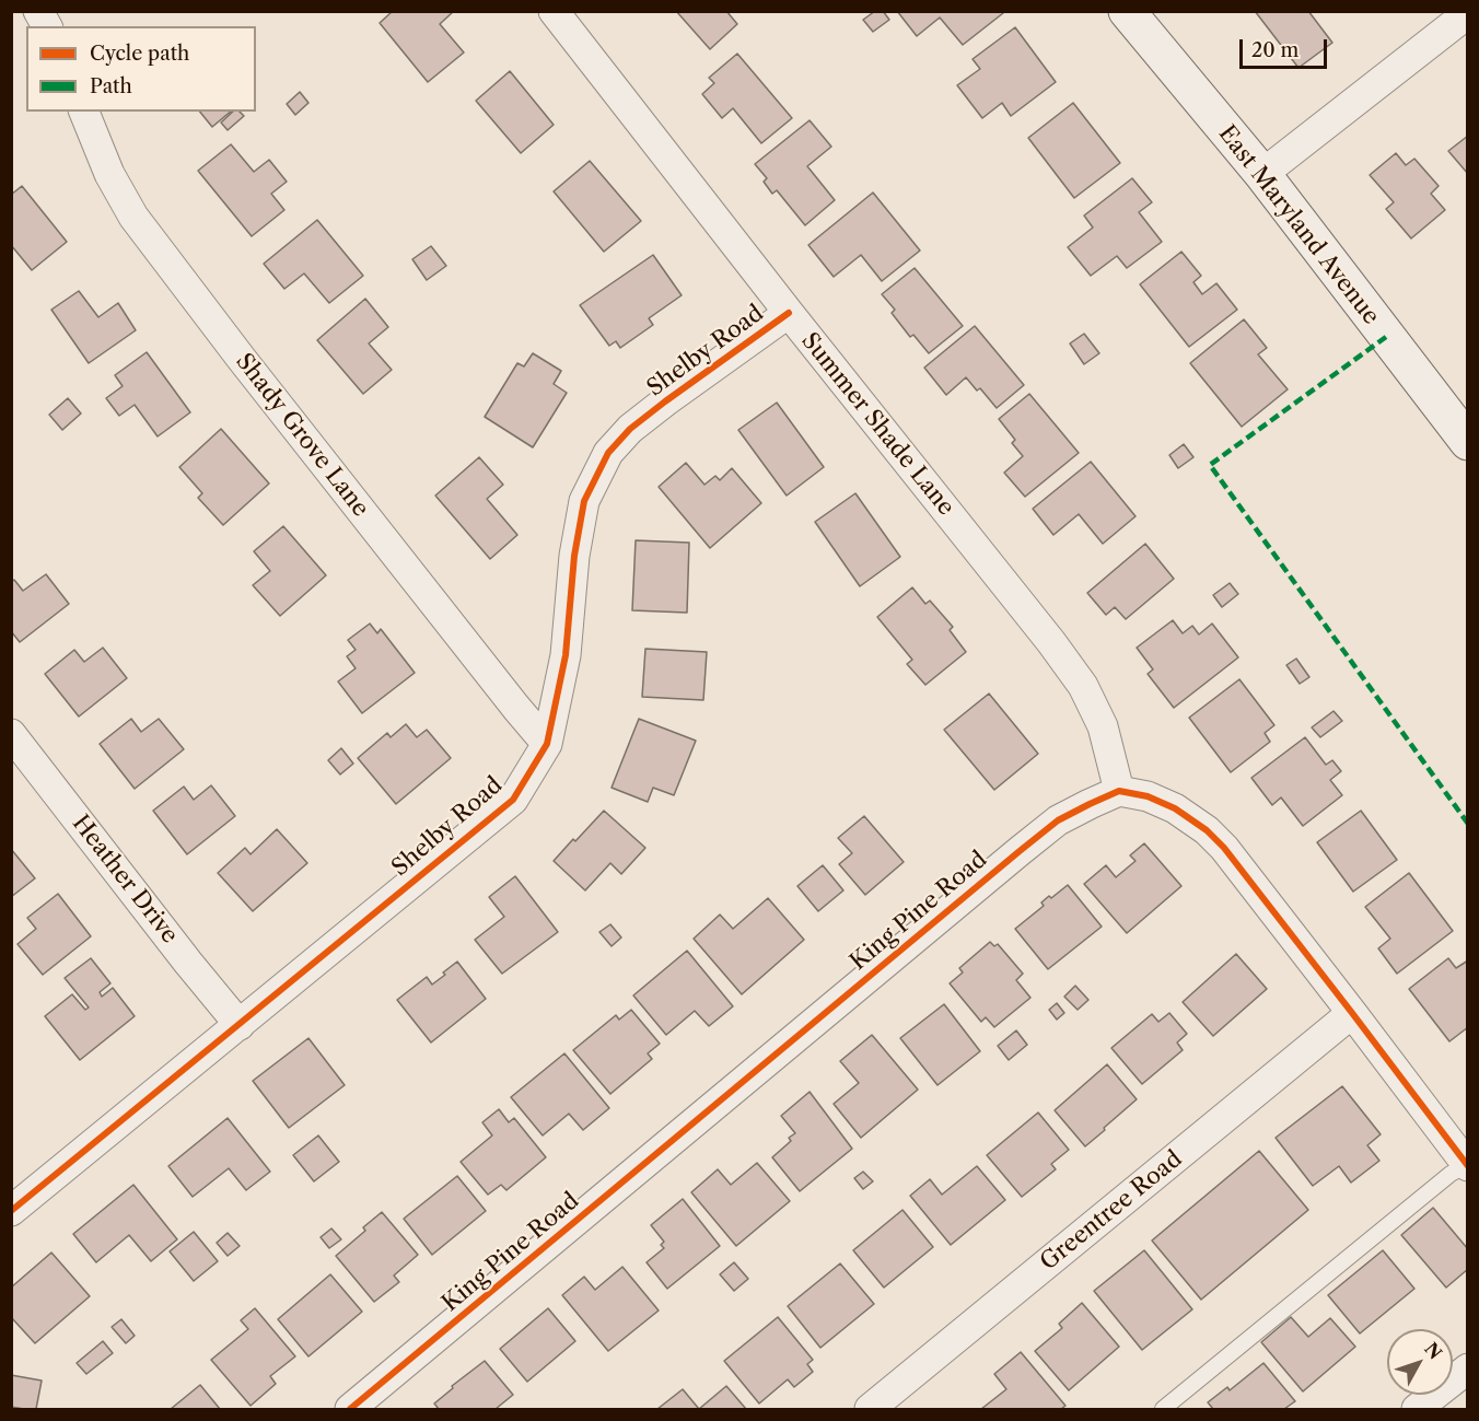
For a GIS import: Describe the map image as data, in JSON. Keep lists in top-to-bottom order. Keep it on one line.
{"streets":{"street":["East Maryland Avenue","Shelby Road","Summer Shade Lane","Shady Grove Lane","Heather Drive","King Pine Road","Greentree Road"]},"crossings":[["Shelby Road","Summer Shade Lane"],["Shelby Road","Shady Grove Lane"],["Shelby Road","Heather Drive"],["Summer Shade Lane","King Pine Road"]],"legend":["Cycle path","Path"],"scale_bar":"20 m","north":"top right"}
